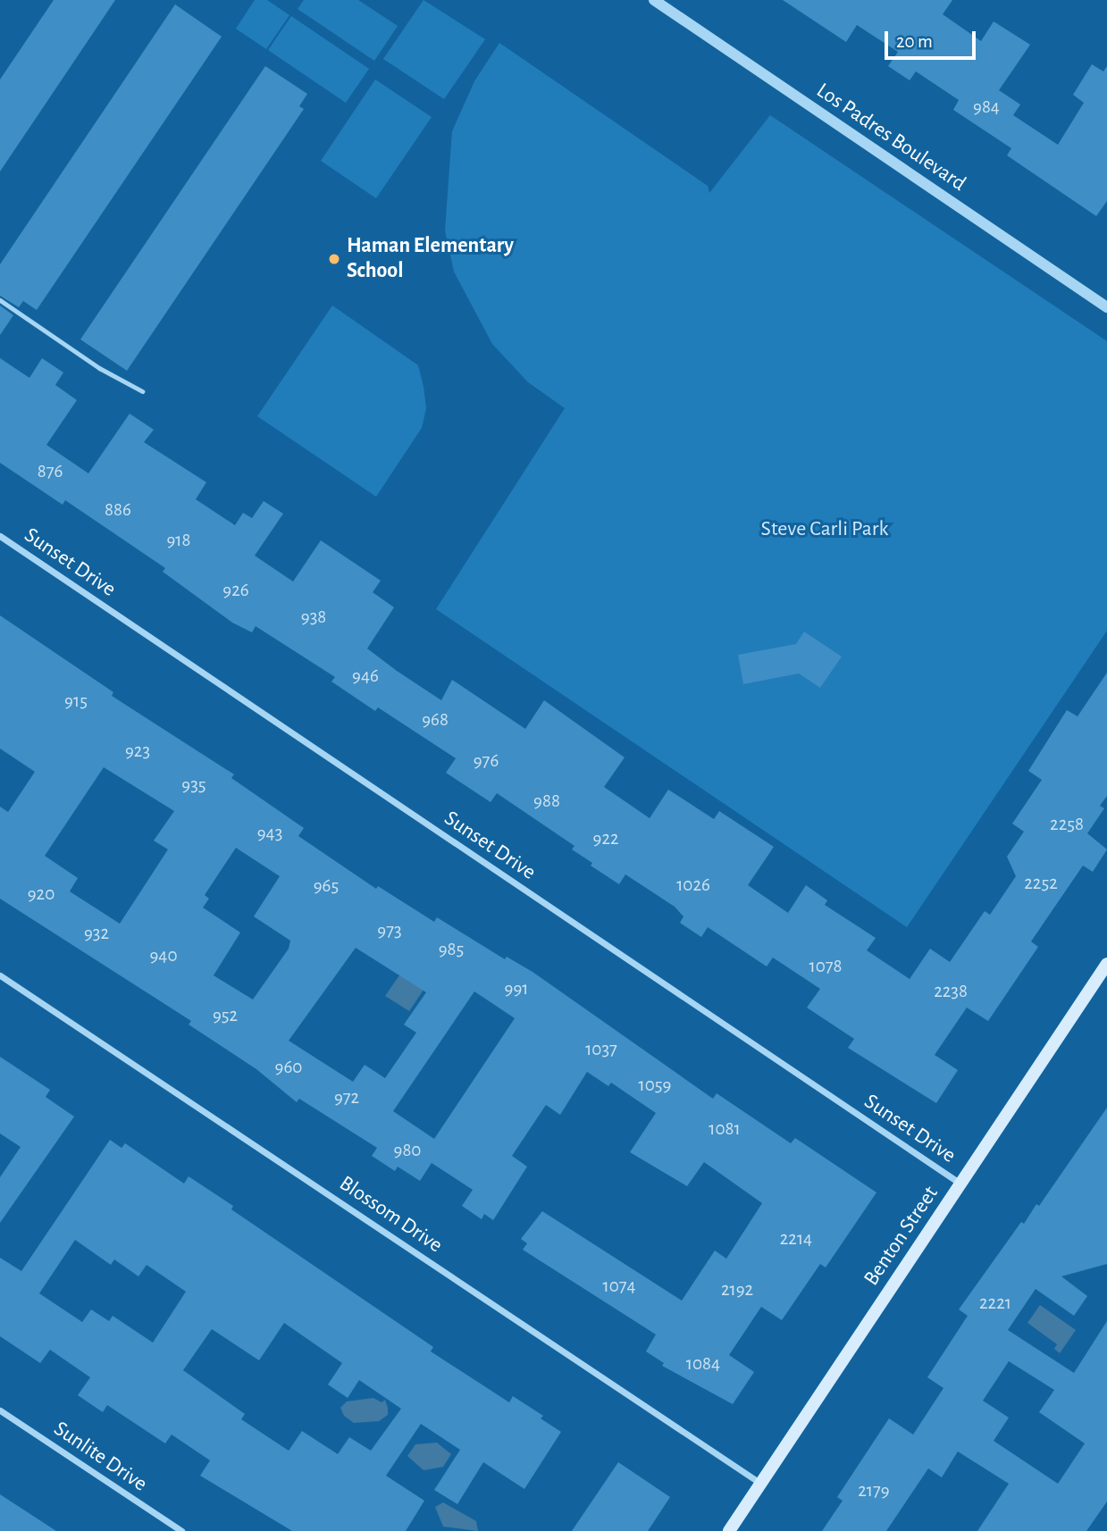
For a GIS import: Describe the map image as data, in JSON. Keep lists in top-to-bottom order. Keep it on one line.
{"streets":{"main road":["Benton Street"],"street":["Los Padres Boulevard","Sunset Drive","Blossom Drive","Sunlite Drive"]},"crossings":[["Sunset Drive","Benton Street"],["Blossom Drive","Benton Street"]],"parks":["Steve Carli Park"],"places":["Haman Elementary School"],"house_numbers":["984","876","886","918","926","938","946","915","968","923","976","935","988","2258","943","922","2252","1026","965","920","973","932","985","940","1078","991","2238","952","1037","960","1059","972","1081","980","2214","1074","2192","2221","1084","2179"],"scale_bar":"20 m"}
